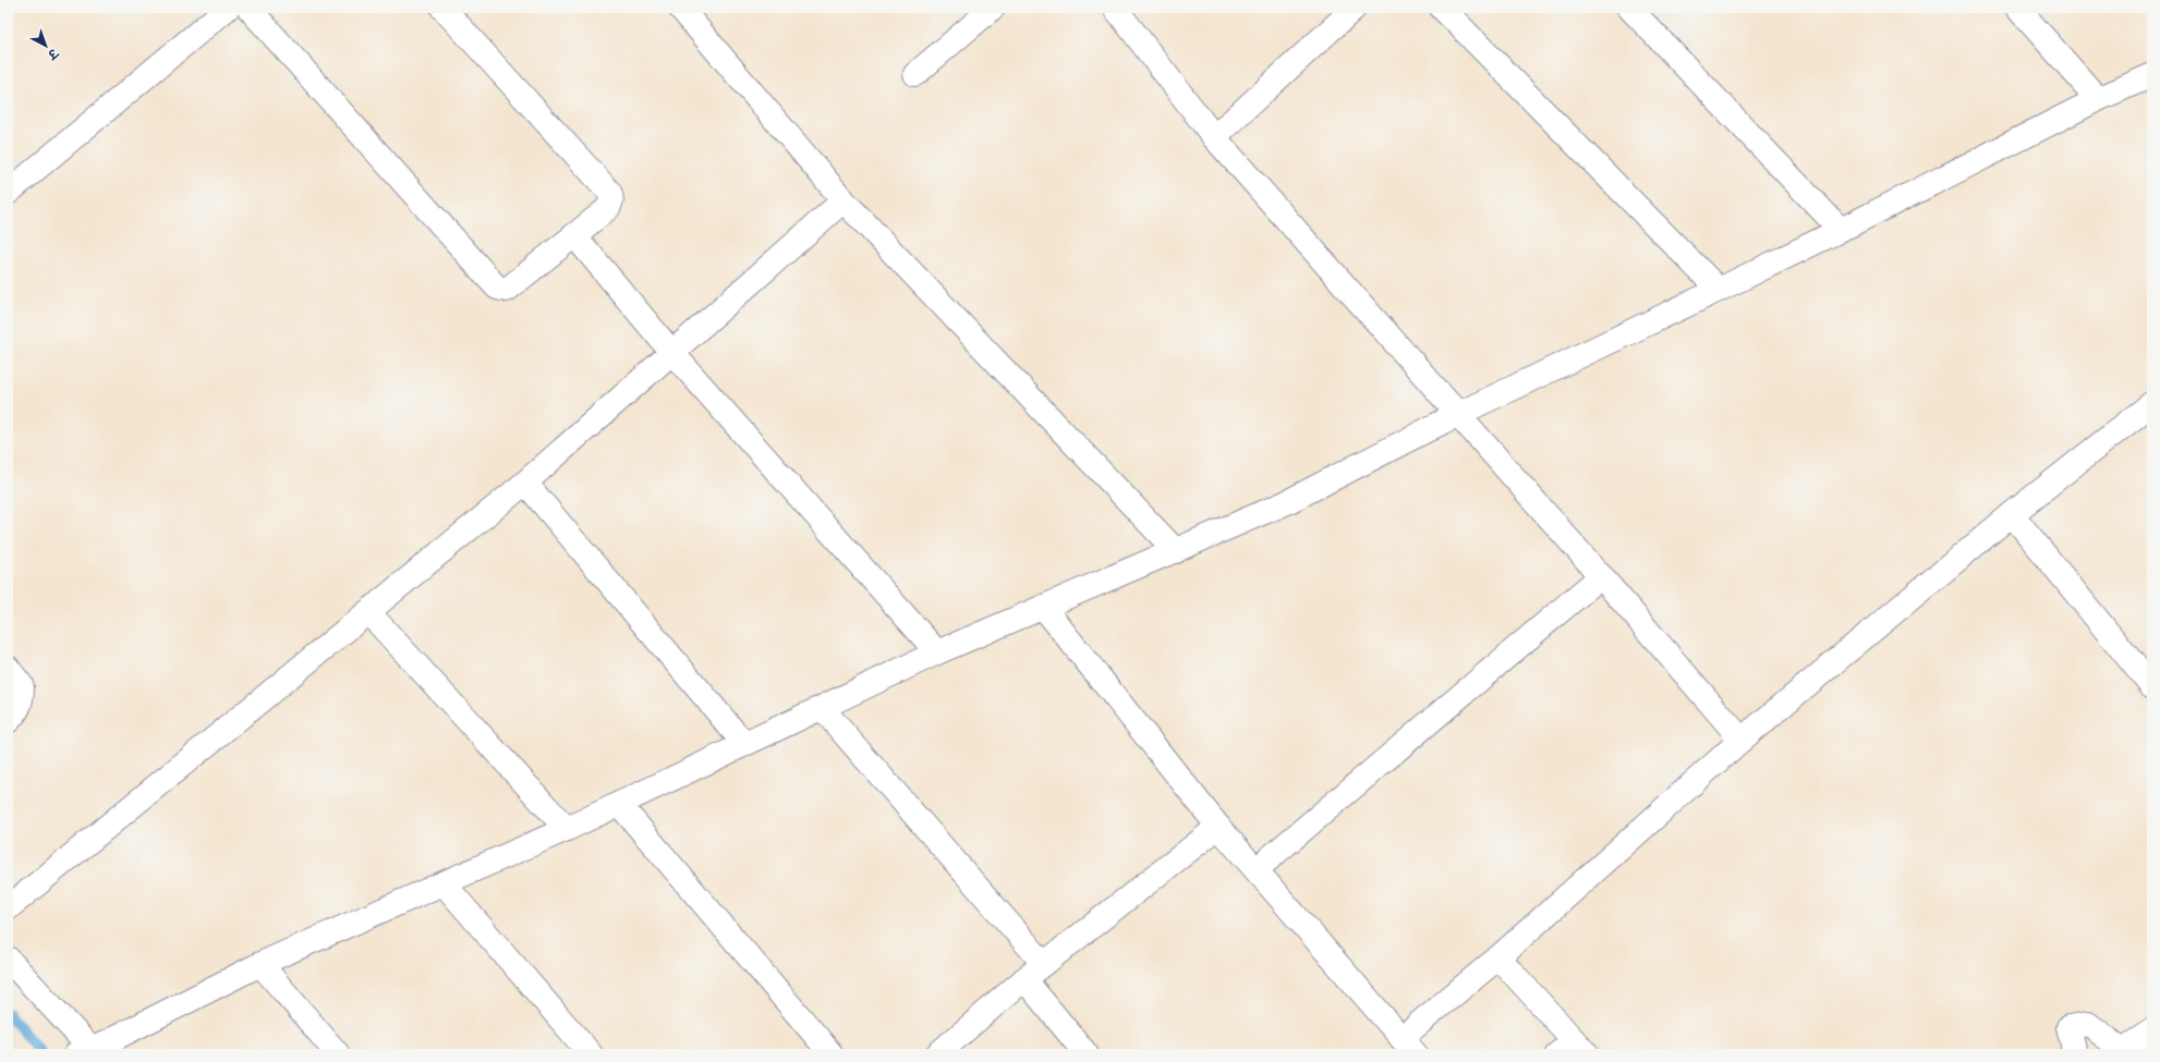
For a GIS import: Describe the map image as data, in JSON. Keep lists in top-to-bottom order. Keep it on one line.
{"north":"bottom right"}
